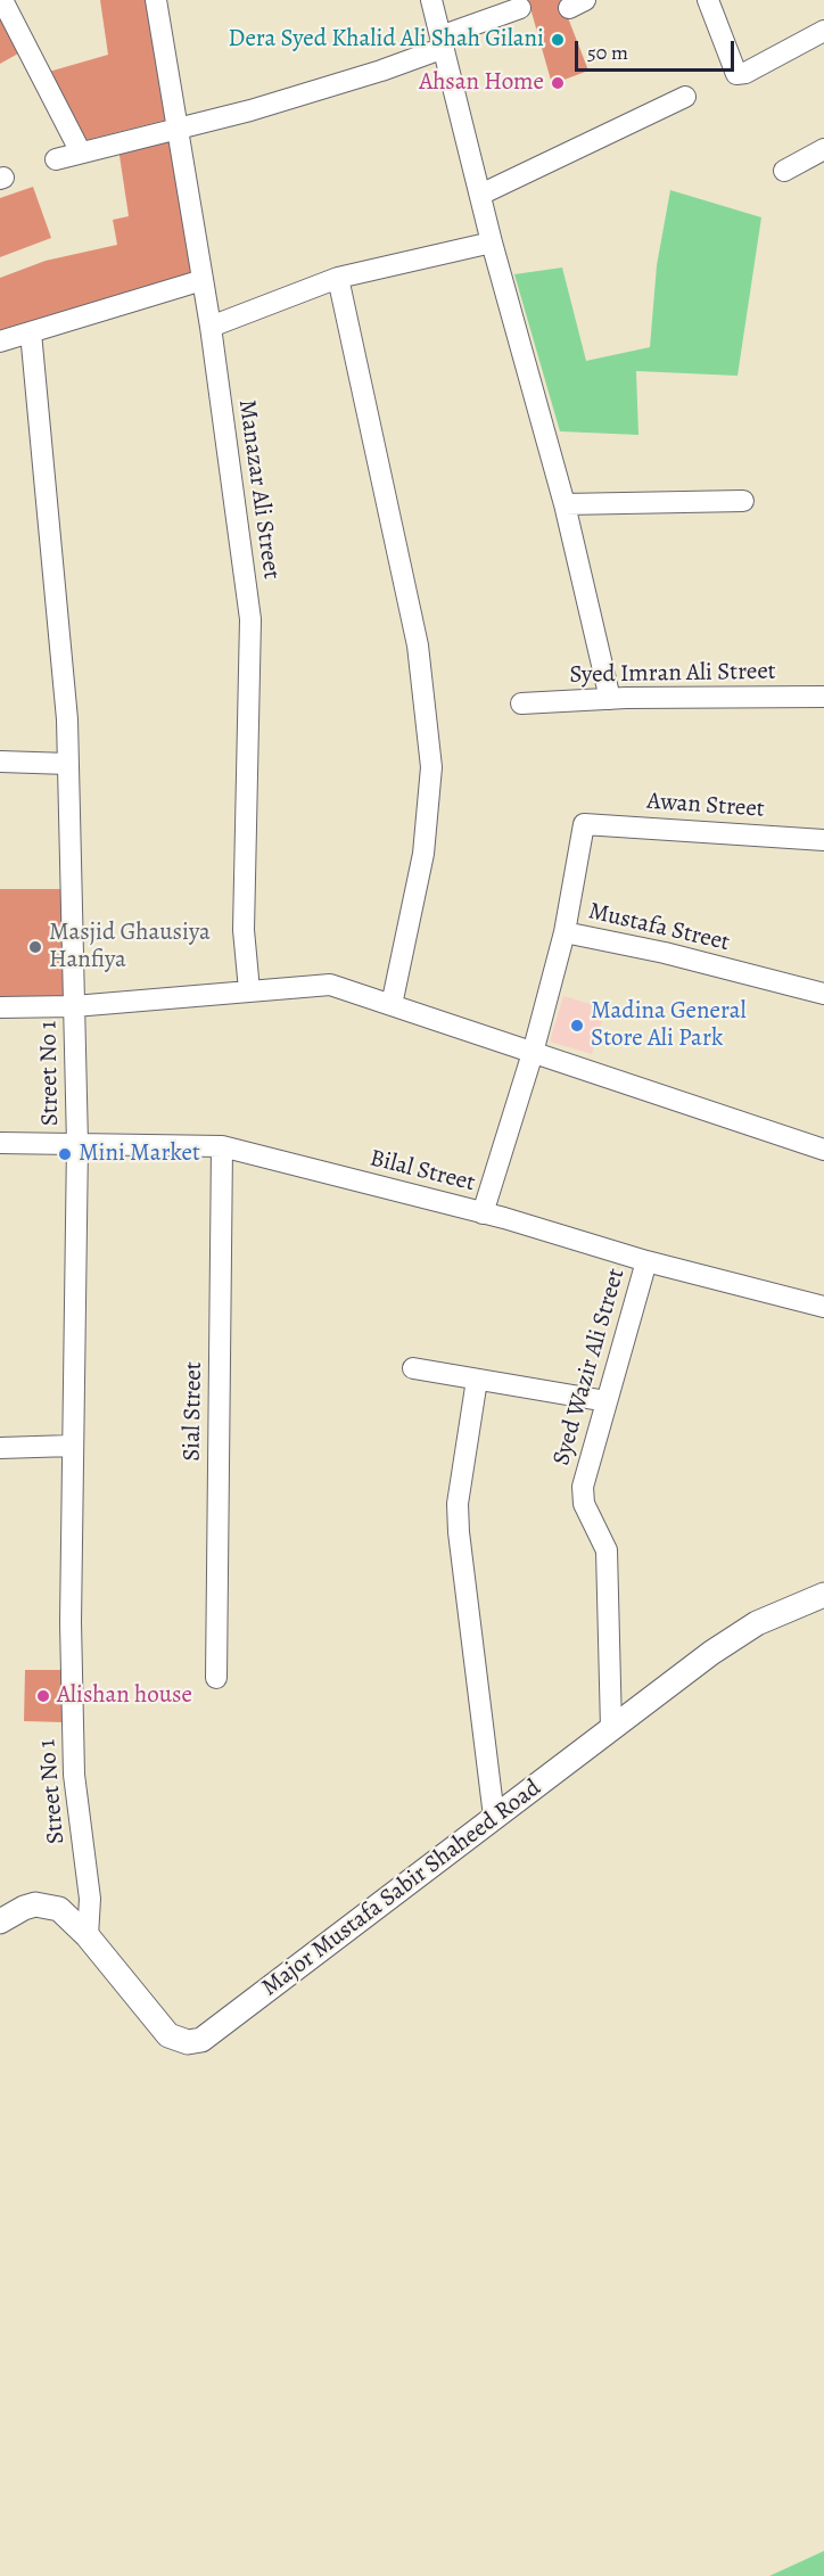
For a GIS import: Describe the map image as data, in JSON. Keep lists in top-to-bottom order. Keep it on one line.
{"streets":{"street":["Manazar Ali Street","Syed Imran Ali Street","Awan Street","Mustafa Street","Street No 1","Bilal Street","Syed Wazir Ali Street","Sial Street","Major Mustafa Sabir Shaheed Road"]},"crossings":[["Awan Street","Mustafa Street"],["Mustafa Street","Bilal Street"],["Street No 1","Bilal Street"],["Street No 1","Major Mustafa Sabir Shaheed Road"],["Bilal Street","Syed Wazir Ali Street"],["Bilal Street","Sial Street"],["Syed Wazir Ali Street","Major Mustafa Sabir Shaheed Road"]],"places":["Dera Syed Khalid Ali Shah Gilani","Ahsan Home","Masjid Ghausiya Hanfiya","Madina General Store Ali Park","Mini Market","Alishan house"],"scale_bar":"50 m"}
